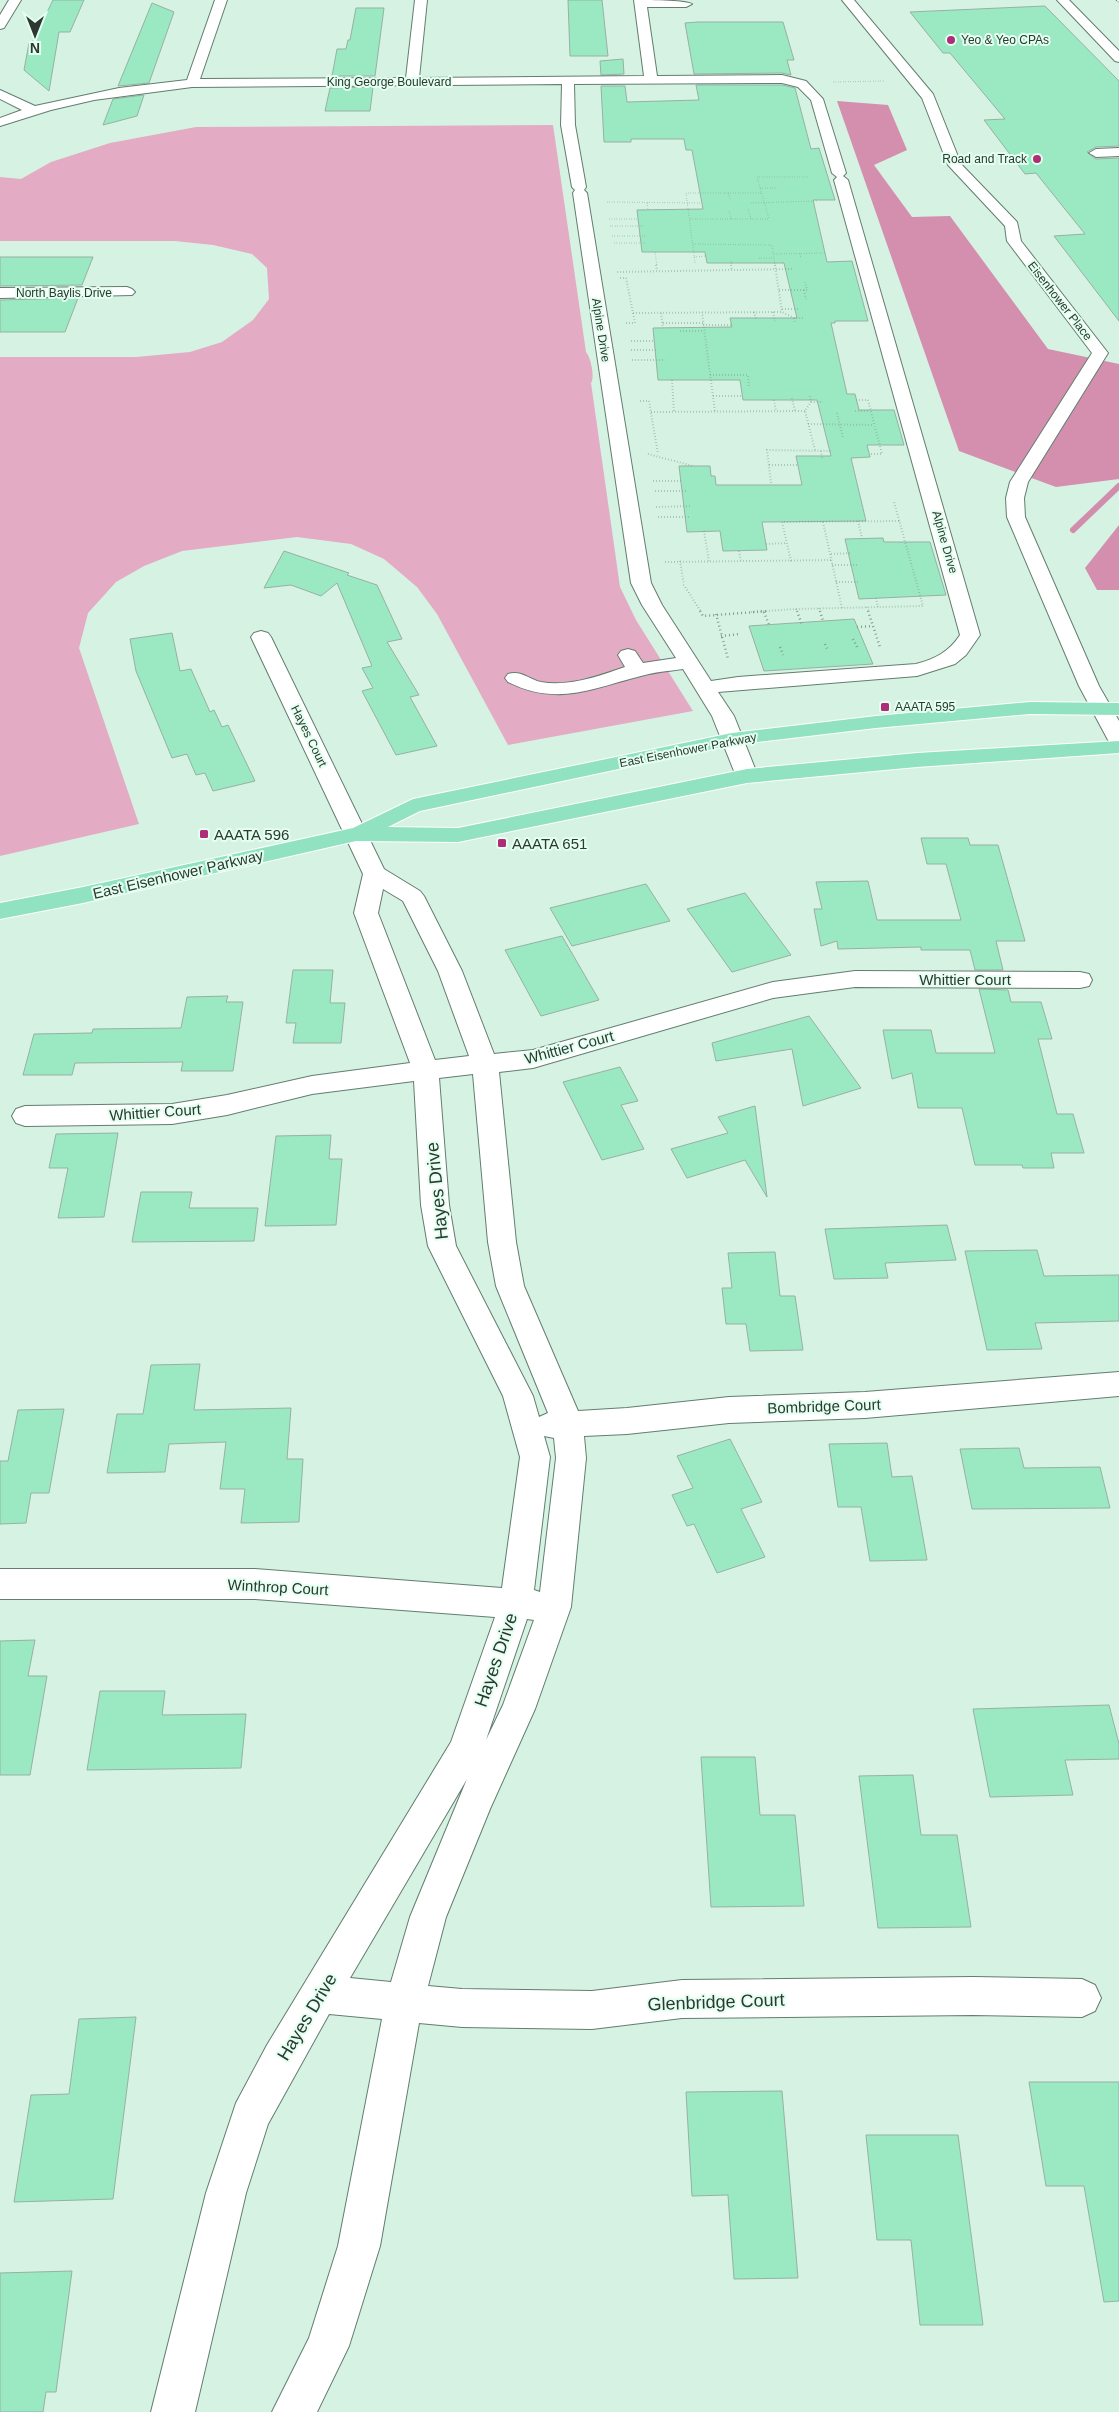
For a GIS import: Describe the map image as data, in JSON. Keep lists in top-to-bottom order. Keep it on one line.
{"streets":{"main road":["East Eisenhower Parkway"],"street":["King George Boulevard","North Baylis Drive","Eisenhower Place","Alpine Drive","Hayes Court","Whittier Court","Hayes Drive","Bombridge Court","Winthrop Court","Glenbridge Court"]},"crossings":[["King George Boulevard","Alpine Drive"],["Eisenhower Place","East Eisenhower Parkway"],["Alpine Drive","East Eisenhower Parkway"],["Hayes Court","East Eisenhower Parkway"],["Whittier Court","Hayes Drive"],["Hayes Drive","Bombridge Court"],["Hayes Drive","Winthrop Court"],["Hayes Drive","Glenbridge Court"]],"places":{"other":["Yeo & Yeo CPAs","Road and Track"],"transit":["AAATA 595","AAATA 596","AAATA 651"]},"north":"bottom"}
